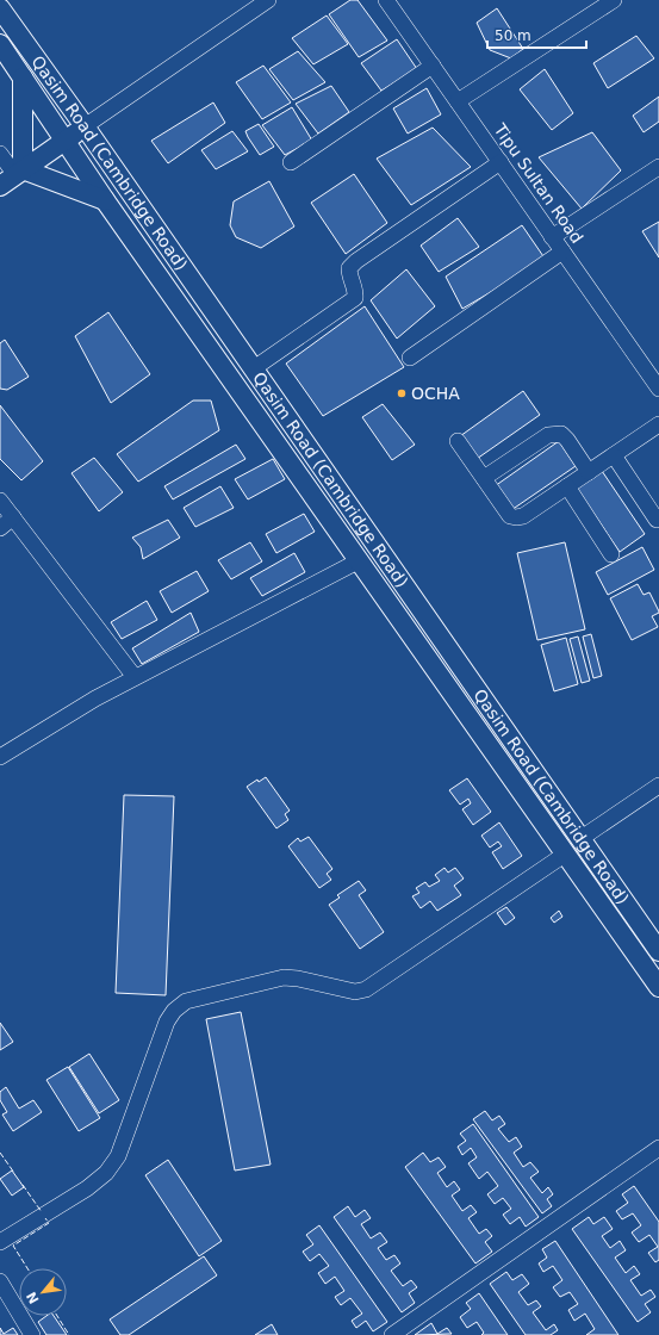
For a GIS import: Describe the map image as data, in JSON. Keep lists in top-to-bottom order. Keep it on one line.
{"streets":{"main road":["Qasim Road (Cambridge Road)"],"street":["Tipu Sultan Road"]},"places":["OCHA"],"scale_bar":"50 m","north":"bottom left"}
